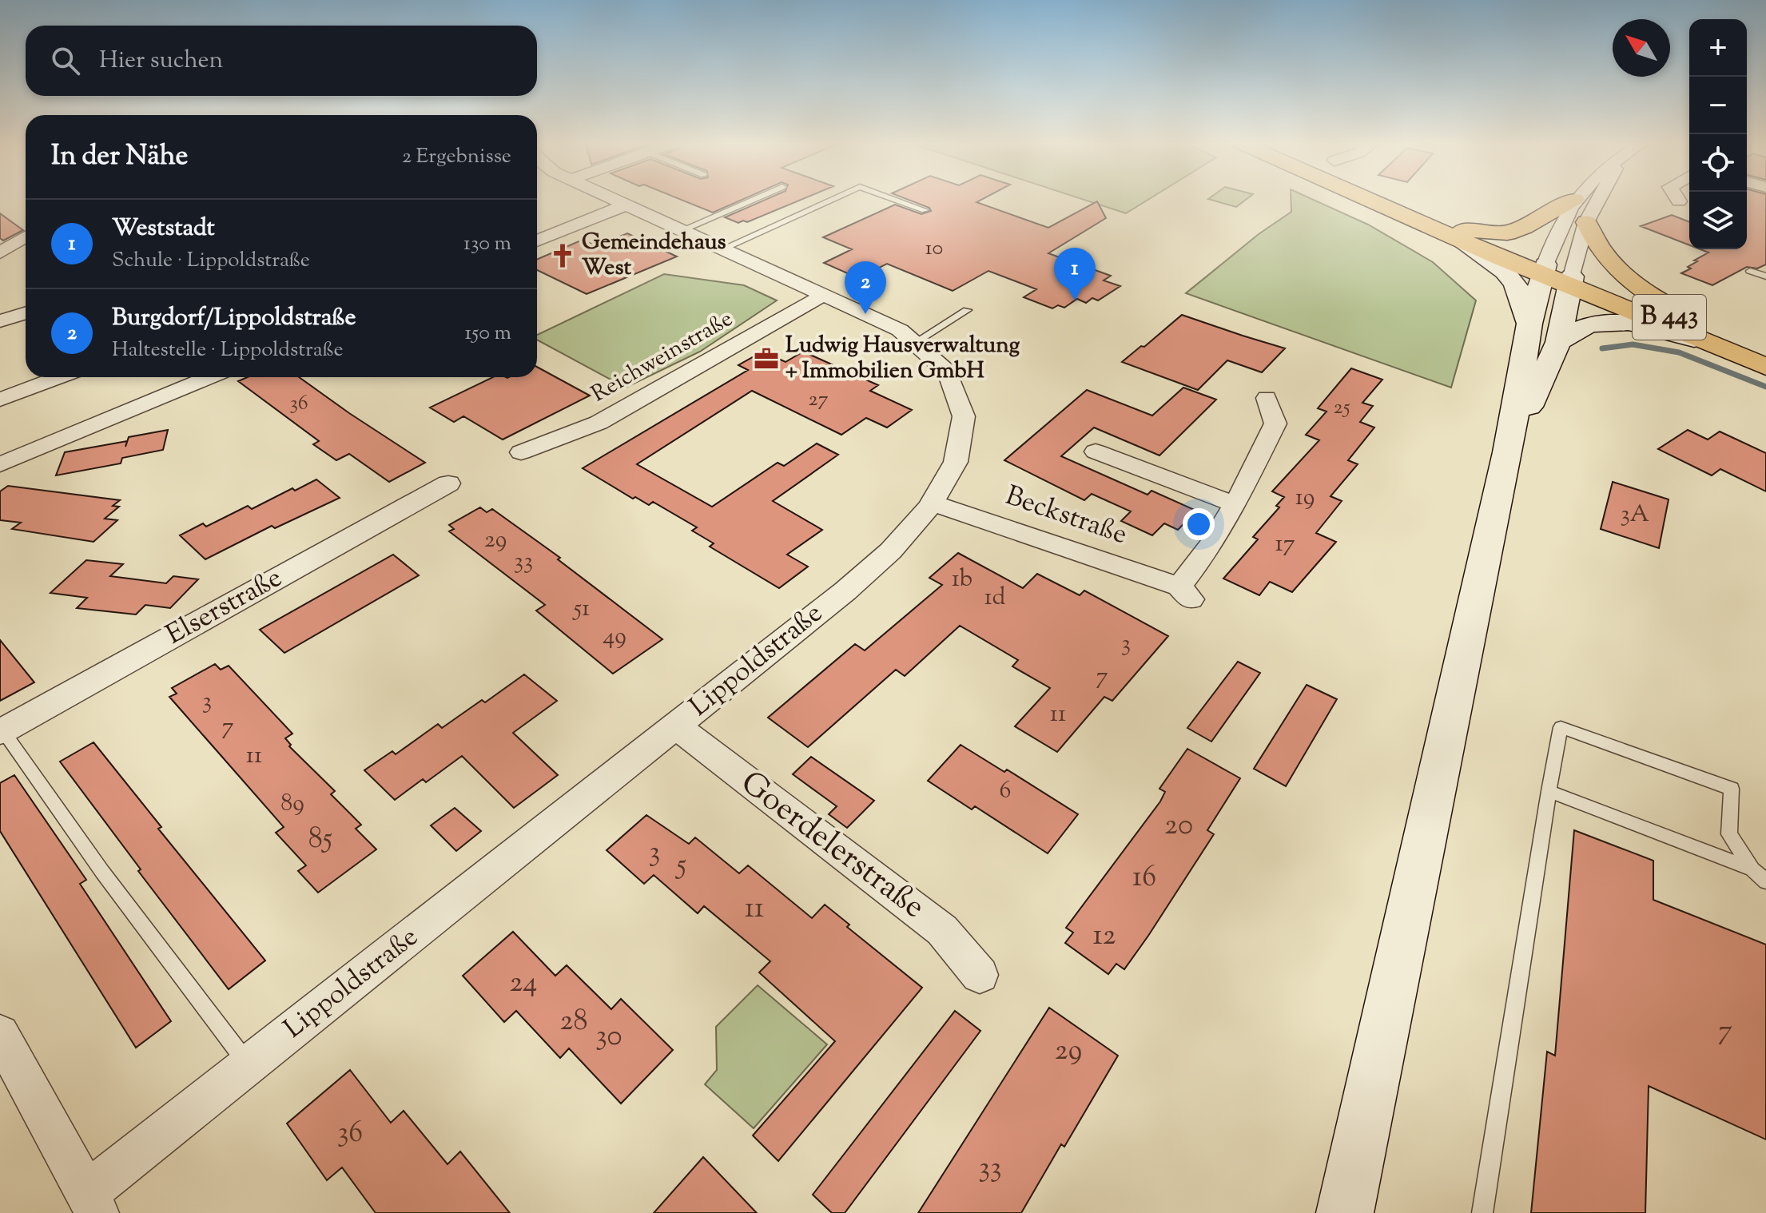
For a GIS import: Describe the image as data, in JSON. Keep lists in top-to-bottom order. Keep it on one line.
{"streets":{"main road":["B 443"],"street":["Reichweinstraße","Beckstraße","Elserstraße","Lippoldstraße","Goerdelerstraße"]},"crossings":[["Reichweinstraße","Lippoldstraße"],["Beckstraße","Lippoldstraße"],["Lippoldstraße","Goerdelerstraße"]],"places":{"church":["Gemeindehaus West"],"office":["Ludwig Hausverwaltung + Immobilien GmbH"]},"house_numbers":["10","27","36","25","19","3A","29","17","33","1b","1d","51","49","3","7","3","11","7","11","6","89","20","85","3","5","16","11","12","24","28","7","30","29","36","33"],"north":"top left","page":{"map_buttons":["+","−"],"search":"Hier suchen","heading":["In der Nähe","2 Ergebnisse"],"list":[{"mark":"1","name":"Weststadt","note":"Schule · Lippoldstraße","value":"130 m"},{"mark":"2","name":"Burgdorf/Lippoldstraße","note":"Haltestelle · Lippoldstraße","value":"150 m"}],"pins":["1","2"]}}
